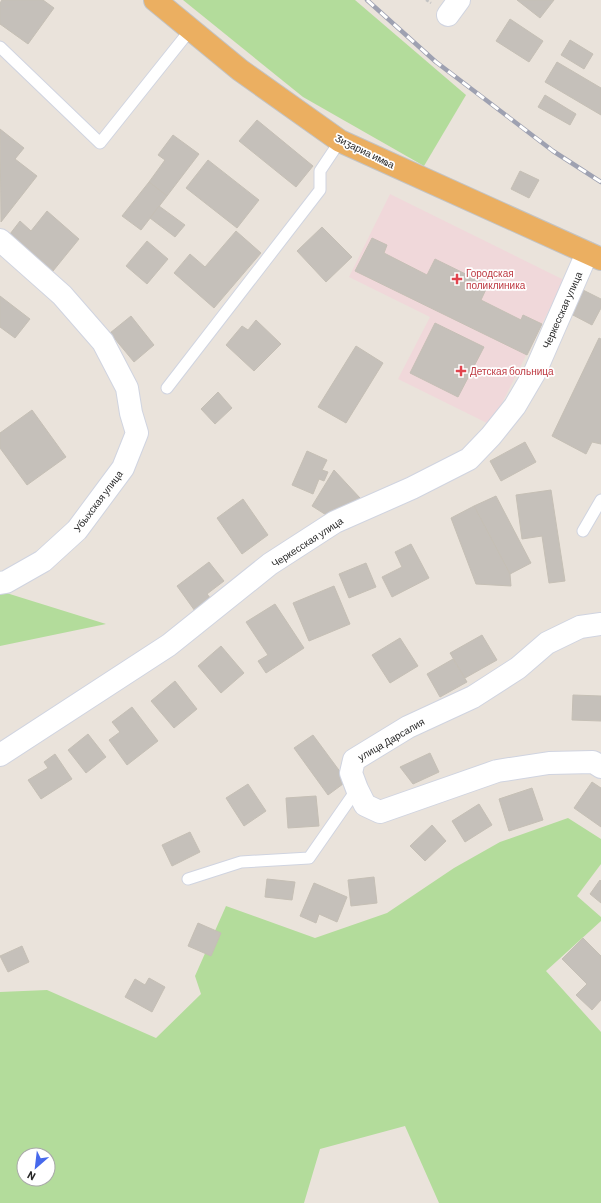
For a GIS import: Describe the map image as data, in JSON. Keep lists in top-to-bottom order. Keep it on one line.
{"streets":{"highway":["Ӡиӡариа имҩа"],"street":["Черкесская улица","Убыхская улица","улица Дарсалия"]},"crossings":[["Ӡиӡариа имҩа","Черкесская улица"]],"places":{"health":["Городская поликлиника","Детская больница"]},"north":"bottom left"}
